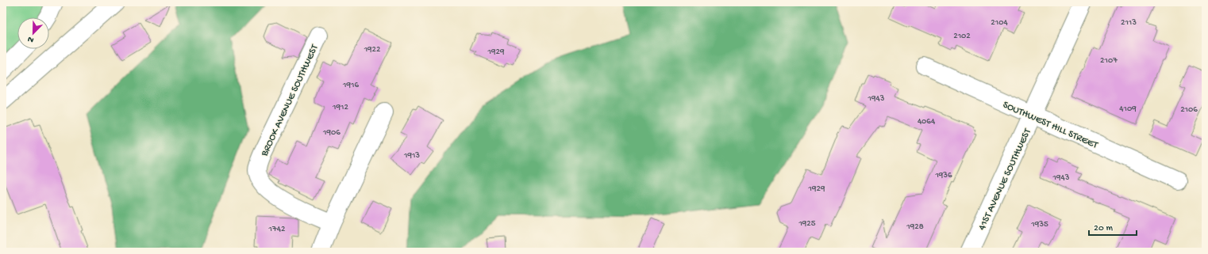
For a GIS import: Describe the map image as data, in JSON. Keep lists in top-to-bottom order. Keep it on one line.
{"streets":{"street":["BROOK AVENUE SOUTHWEST","SOUTHWEST HILL STREET","41ST AVENUE SOUTHWEST"]},"crossings":[["SOUTHWEST HILL STREET","41ST AVENUE SOUTHWEST"]],"house_numbers":["2104","2113","2102","1922","1929","2107","1916","1943","1912","4109","2106","4064","1906","1913","1936","1943","1929","1925","1935","1928","1742"],"scale_bar":"20 m","north":"bottom left"}
